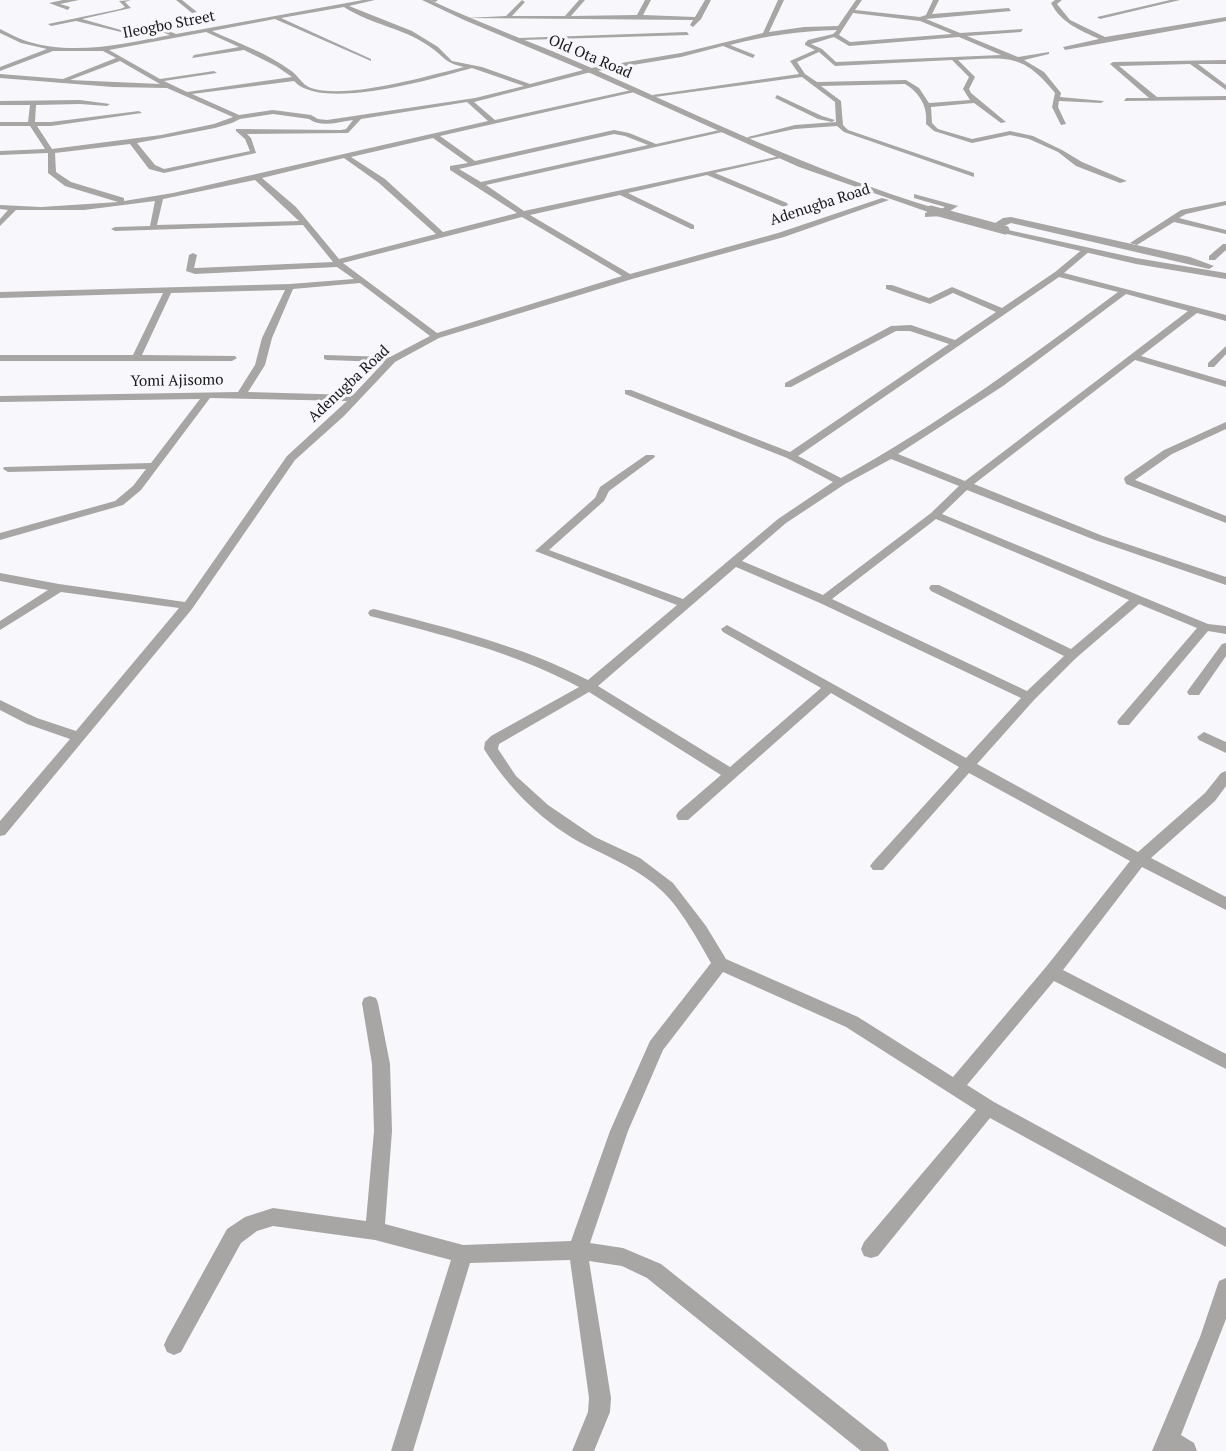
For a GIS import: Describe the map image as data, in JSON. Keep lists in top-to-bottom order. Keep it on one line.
{"streets":{"street":["Ileogbo Street","Old Ota Road","Adenugba Road","Yomi Ajisomo"]},"crossings":[["Old Ota Road","Adenugba Road"],["Adenugba Road","Yomi Ajisomo"]]}
